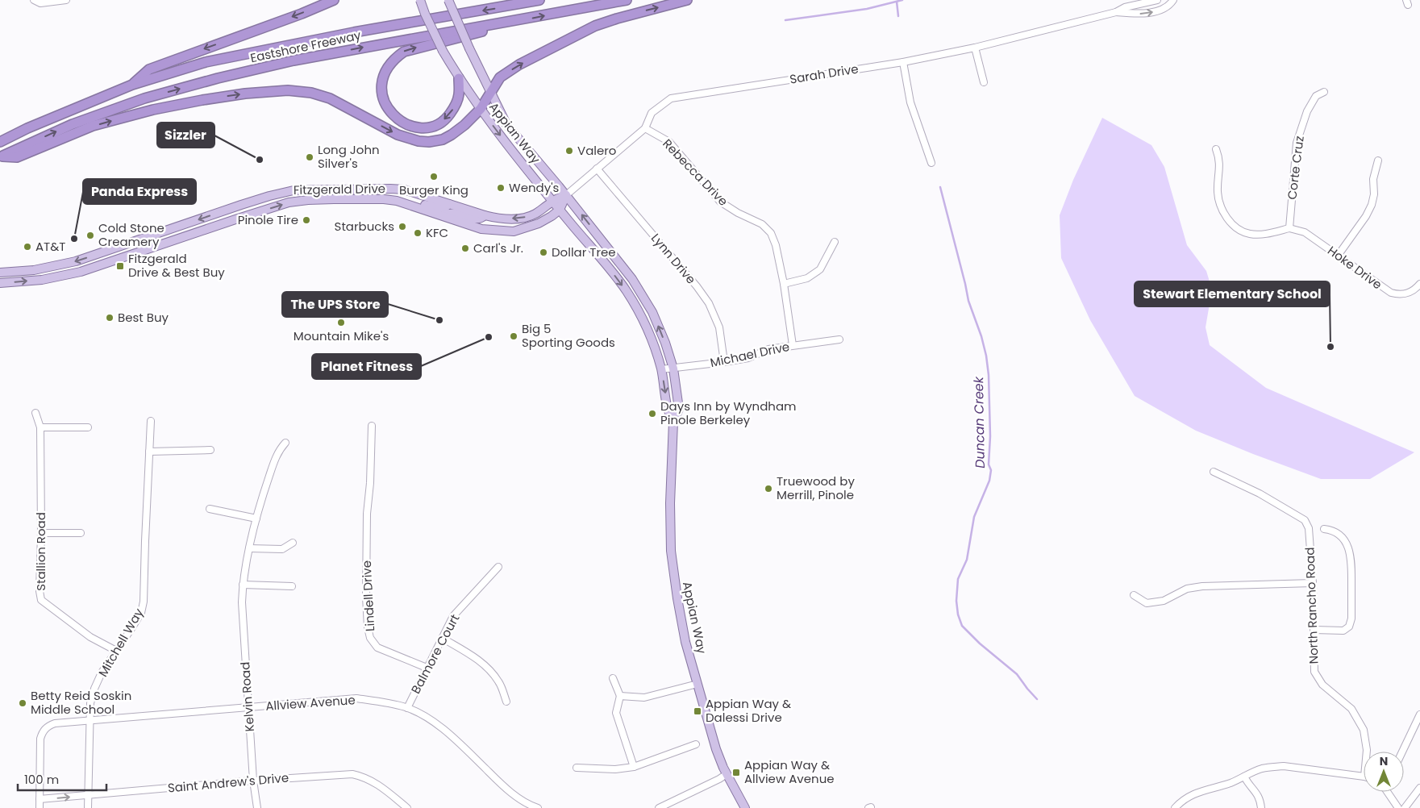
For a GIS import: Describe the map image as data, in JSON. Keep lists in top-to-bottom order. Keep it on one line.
{"streets":{"highway":["Eastshore Freeway"],"main road":["Appian Way","Fitzgerald Drive"],"street":["Sarah Drive","Corte Cruz","Rebecca Drive","Lynn Drive","Hoke Drive","Michael Drive","Stallion Road","Lindell Drive","North Rancho Road","Mitchell Way","Balmore Court","Kelvin Road","Allview Avenue","Saint Andrew's Drive"]},"crossings":[["Sarah Drive","Appian Way"],["Sarah Drive","Rebecca Drive"],["Sarah Drive","Fitzgerald Drive"],["Sarah Drive","Lynn Drive"],["Appian Way","Fitzgerald Drive"],["Appian Way","Michael Drive"],["Corte Cruz","Hoke Drive"],["Rebecca Drive","Michael Drive"],["Lynn Drive","Michael Drive"],["Stallion Road","Mitchell Way"],["Lindell Drive","Balmore Court"],["Mitchell Way","Allview Avenue"],["Mitchell Way","Saint Andrew's Drive"],["Balmore Court","Allview Avenue"],["Kelvin Road","Allview Avenue"],["Kelvin Road","Saint Andrew's Drive"],["Allview Avenue","Saint Andrew's Drive"]],"water":["Duncan Creek"],"places":{"other":["Valero","Long John Silver's","Sizzler","Burger King","Wendy's","Pinole Tire","Starbucks","KFC","Cold Stone Creamery","Panda Express","AT&T","Carl's Jr.","Dollar Tree","Best Buy","The UPS Store","Mountain Mike's","Big 5 Sporting Goods","Planet Fitness","Stewart Elementary School","Days Inn by Wyndham Pinole Berkeley","Truewood by Merrill, Pinole","Betty Reid Soskin Middle School"],"transit":["Fitzgerald Drive & Best Buy","Appian Way & Dalessi Drive","Appian Way & Allview Avenue"]},"scale_bar":"100 m","north":"top"}
